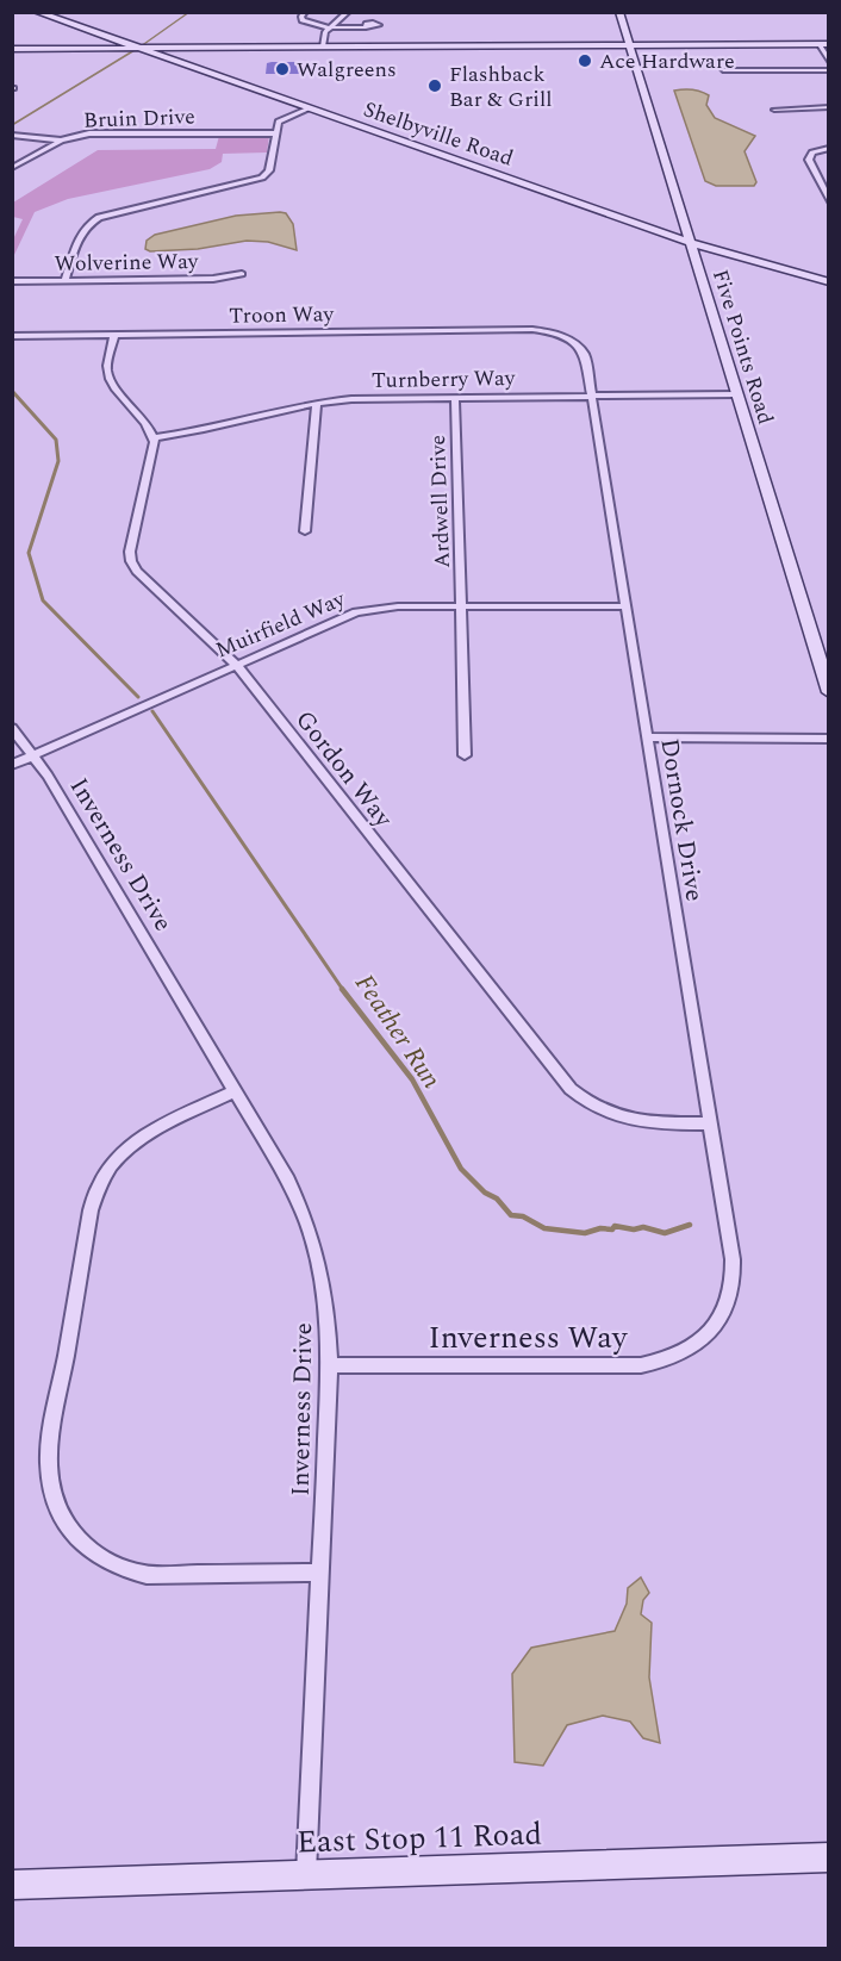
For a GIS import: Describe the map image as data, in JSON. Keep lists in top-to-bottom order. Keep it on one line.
{"streets":{"main road":["Shelbyville Road","Five Points Road","East Stop 11 Road"],"street":["Bruin Drive","Wolverine Way","Troon Way","Turnberry Way","Ardwell Drive","Muirfield Way","Gordon Way","Dornock Drive","Inverness Drive","Inverness Way"]},"crossings":[["Shelbyville Road","Five Points Road"],["Troon Way","Dornock Drive"],["Five Points Road","Turnberry Way"],["Turnberry Way","Ardwell Drive"],["Turnberry Way","Gordon Way"],["Turnberry Way","Dornock Drive"],["Ardwell Drive","Muirfield Way"],["Muirfield Way","Gordon Way"],["Muirfield Way","Dornock Drive"],["Muirfield Way","Inverness Drive"],["Gordon Way","Dornock Drive"],["Dornock Drive","Inverness Way"],["Inverness Drive","Inverness Way"],["Inverness Drive","East Stop 11 Road"]],"water":["Feather Run"],"places":["Ace Hardware","Walgreens","Flashback Bar & Grill"]}
